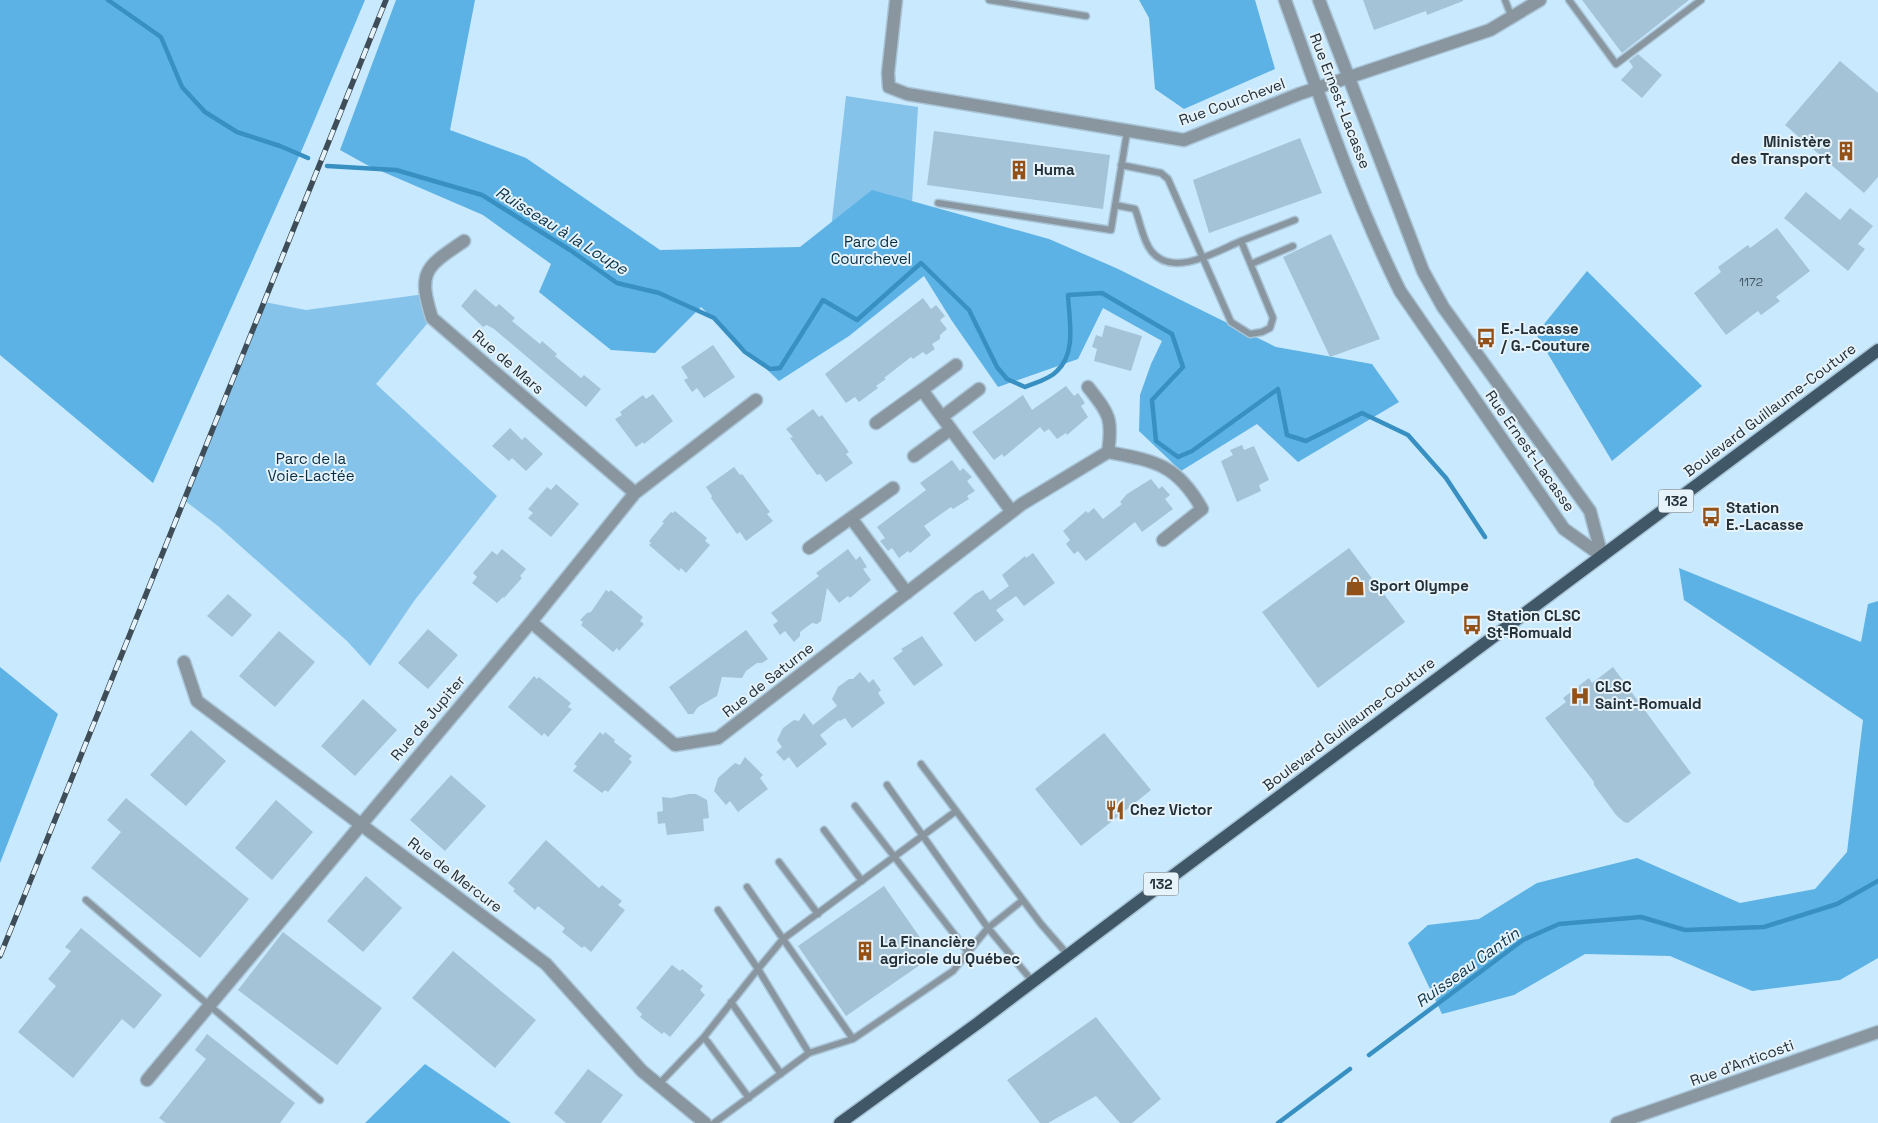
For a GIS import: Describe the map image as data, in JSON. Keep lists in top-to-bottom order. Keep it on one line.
{"streets":{"main road":["Boulevard Guillaume-Couture","132"],"street":["Rue Ernest-Lacasse","Rue Courchevel","Rue de Mars","Rue de Saturne","Rue de Jupiter","Rue de Mercure","Rue d'Anticosti"]},"crossings":[["Rue Ernest-Lacasse","Rue Courchevel"],["Rue Ernest-Lacasse","Boulevard Guillaume-Couture"],["Rue de Mars","Rue de Jupiter"],["Rue de Saturne","Rue de Jupiter"],["Rue de Jupiter","Rue de Mercure"]],"water":["Ruisseau à la Loupe","Ruisseau Cantin"],"parks":["Parc de Courchevel","Parc de la Voie-Lactée"],"places":{"building":["Ministère des Transport","Huma","La Financière agricole du Québec"],"bus stop":["E.-Lacasse / G.-Couture","Station E.-Lacasse","Station CLSC St-Romuald"],"shop":["Sport Olympe"],"hospital":["CLSC Saint-Romuald"],"restaurant":["Chez Victor"]},"house_numbers":["1172"]}
